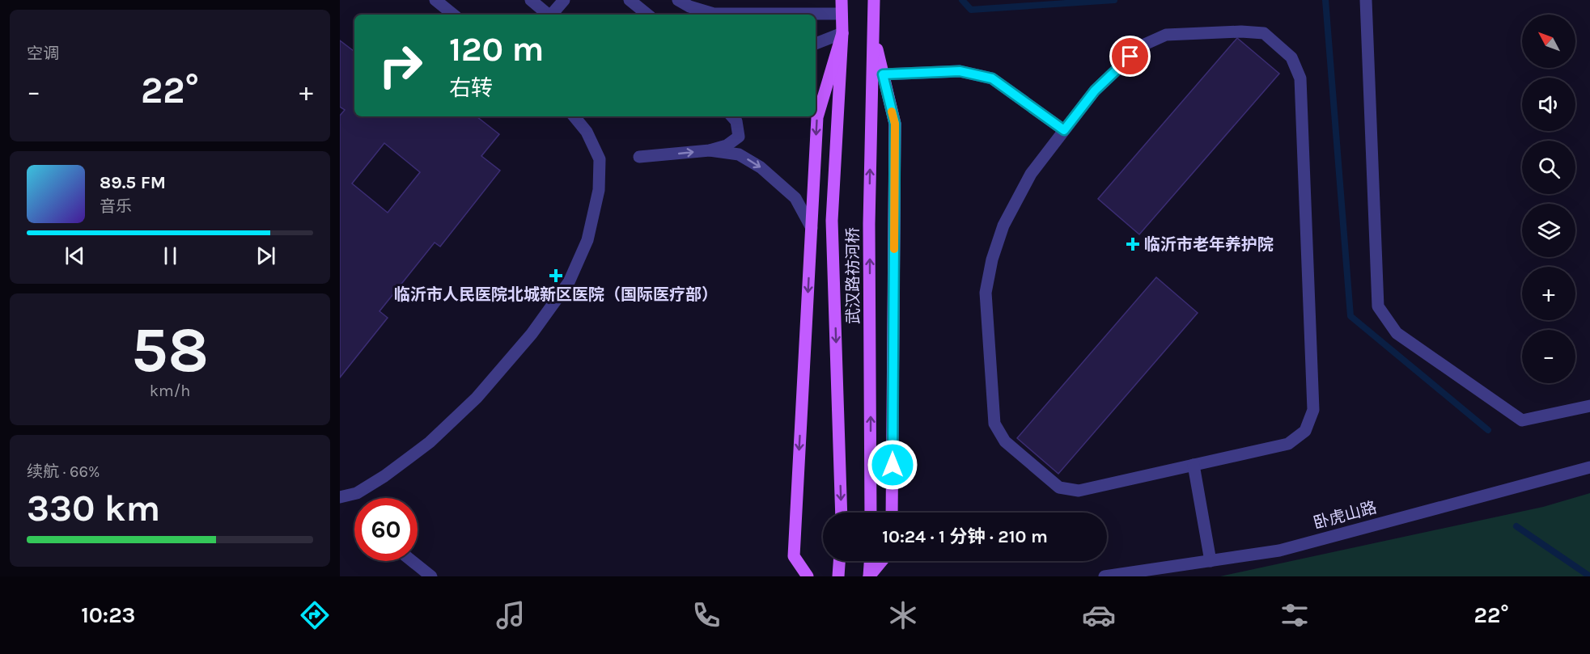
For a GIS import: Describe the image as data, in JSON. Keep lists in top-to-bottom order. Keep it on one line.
{"streets":{"main road":["武汉路祊河桥"],"street":["卧虎山路"]},"places":{"health":["临沂市老年养护院","临沂市人民医院北城新区医院（国际医疗部）"]},"north":"top left","page":{"tile":["空调",["58","km/h"],["续航 · 66%","330 km"]],"map_buttons":["+","−"],"turn":["120 m","右转"],"heat":["−","22°","+"],"song":["89.5 FM","音乐"],"limit":"60","trip":"10:24 · 1 分钟 · 210 m","tabs":["10:23","22°"]}}
